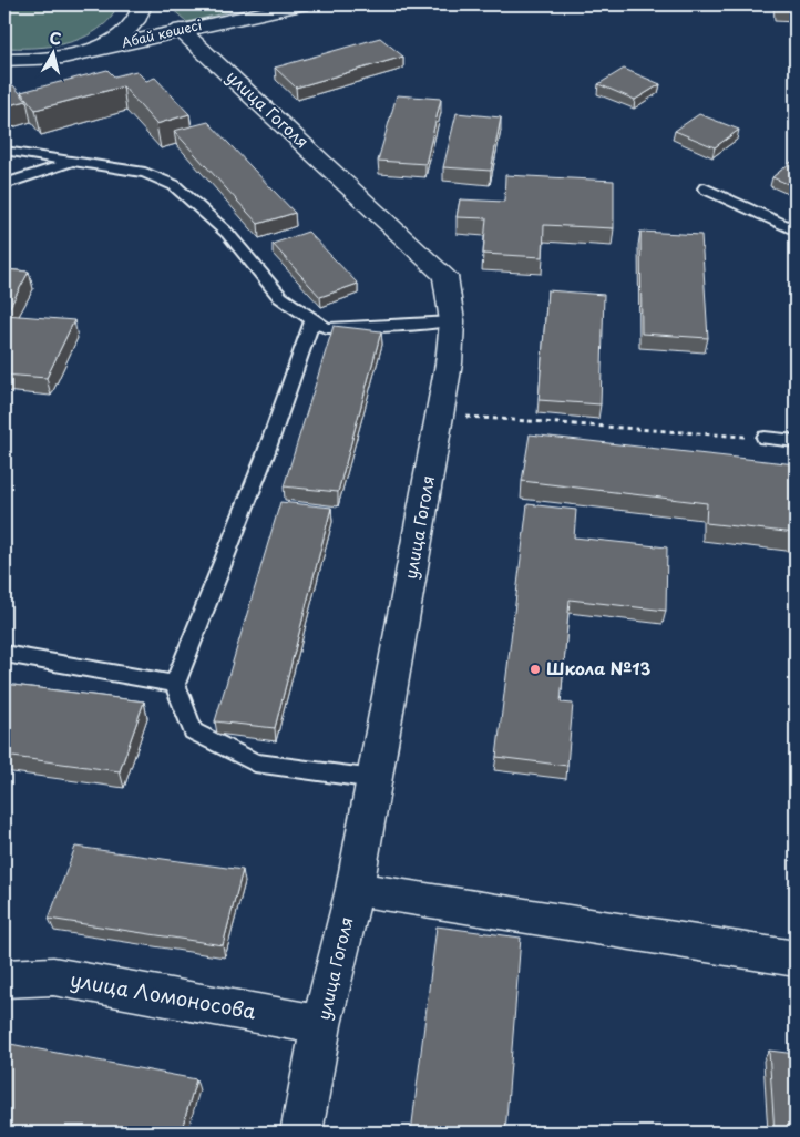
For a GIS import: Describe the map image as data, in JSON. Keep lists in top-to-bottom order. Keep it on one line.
{"streets":{"street":["Абай көшесі","улица Гоголя","улица Ломоносова"]},"crossings":[["Абай көшесі","улица Гоголя"],["улица Гоголя","улица Ломоносова"]],"places":["Школа №13"],"north":"top"}
